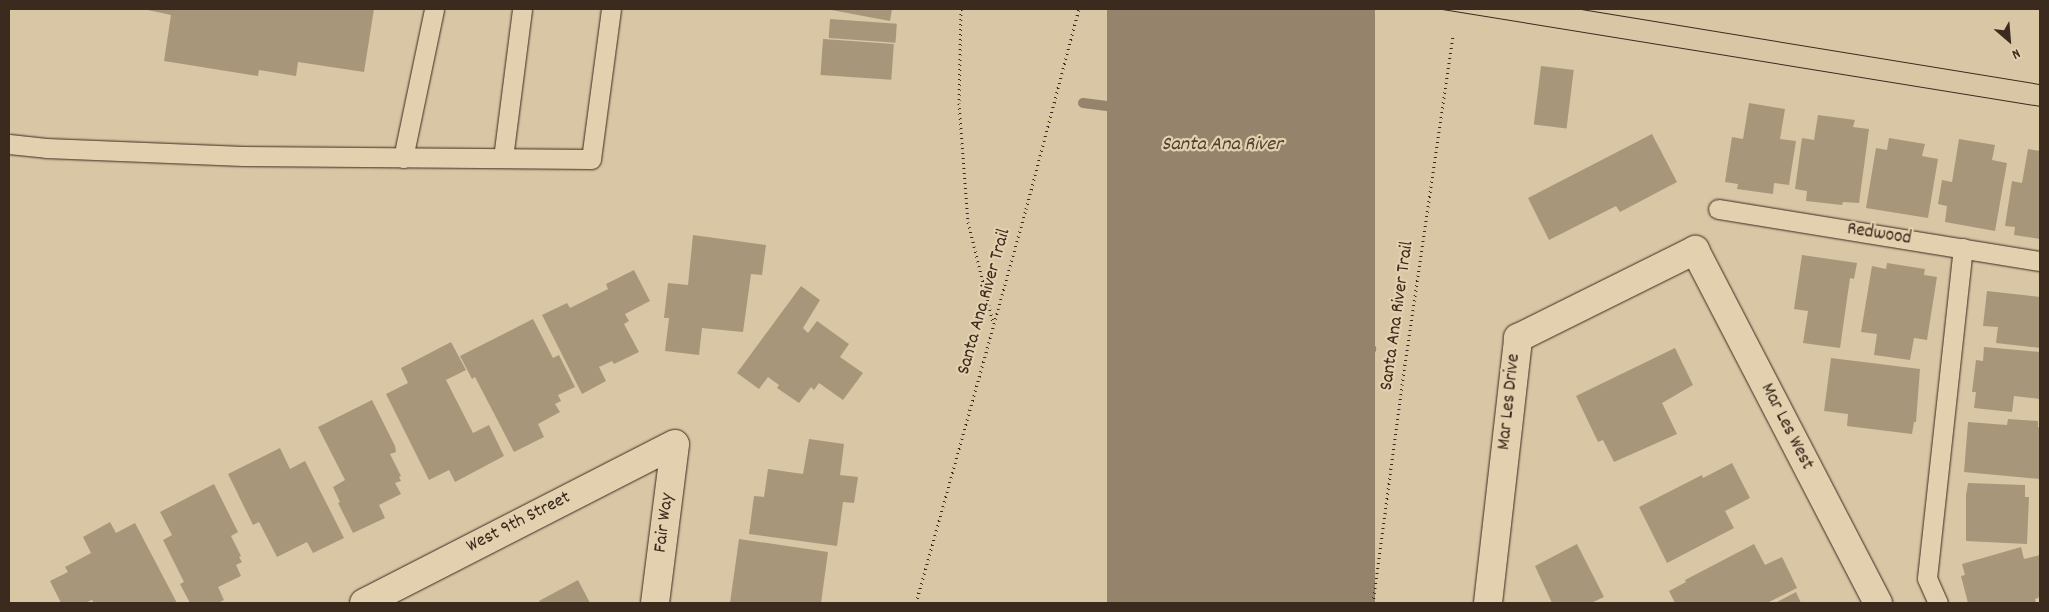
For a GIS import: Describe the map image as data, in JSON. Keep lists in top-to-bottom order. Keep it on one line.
{"streets":{"street":["Mar Les Drive","Mar Les West","West 9th Street","Fair Way"],"lane":["Redwood"],"path":["Santa Ana River Trail"]},"crossings":[["Mar Les Drive","Mar Les West"],["West 9th Street","Fair Way"]],"water":["Santa Ana River"],"north":"bottom right"}
